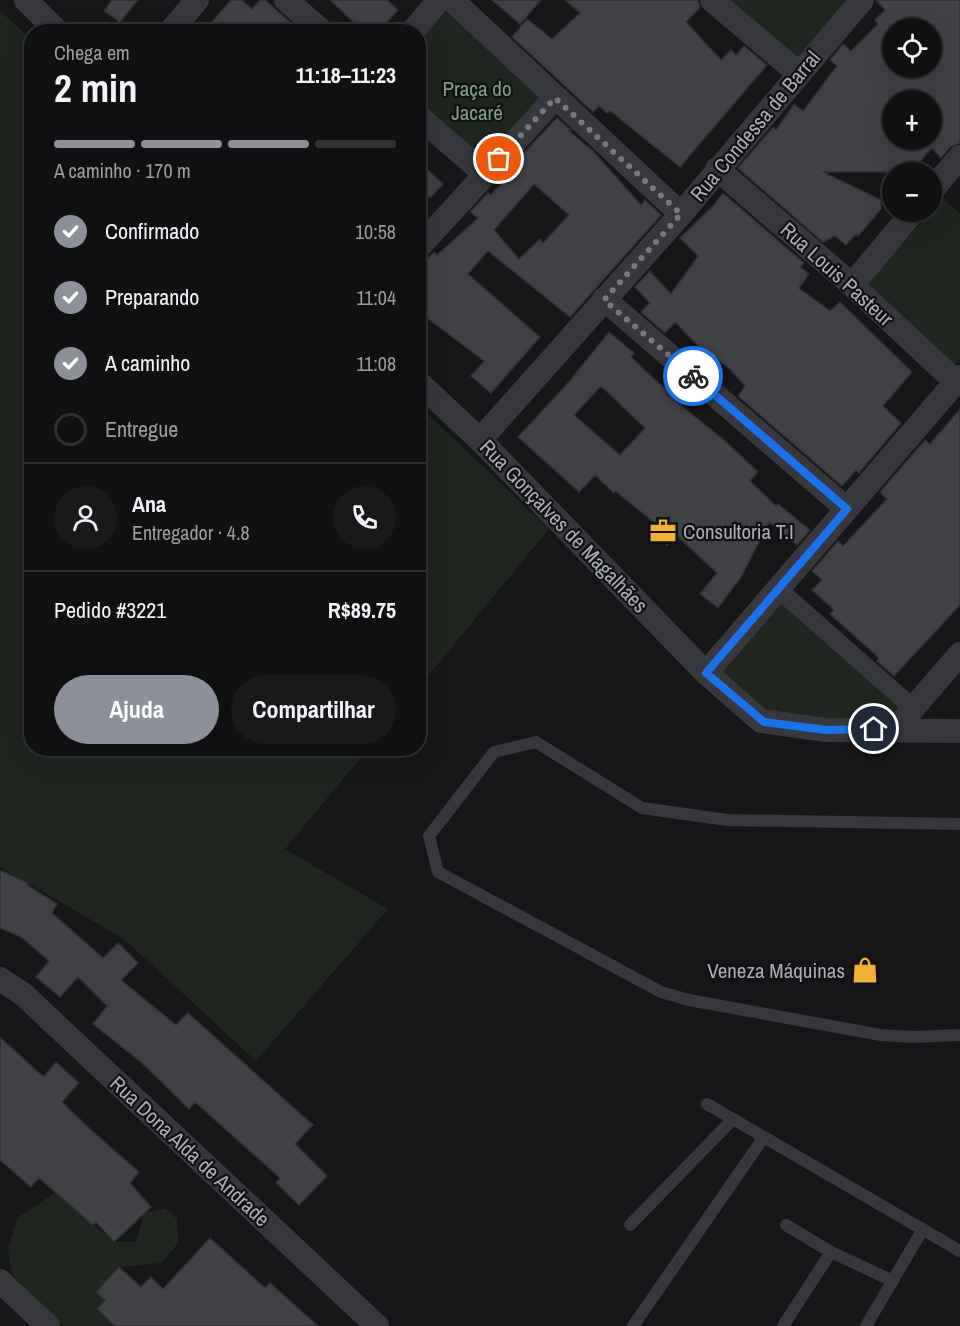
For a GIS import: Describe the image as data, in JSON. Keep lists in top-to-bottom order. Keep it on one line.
{"streets":{"street":["Rua Condessa de Barral","Rua Louis Pasteur","Rua Gonçalves de Magalhães","Rua Dona Alda de Andrade"]},"crossings":[["Rua Condessa de Barral","Rua Louis Pasteur"],["Rua Condessa de Barral","Rua Gonçalves de Magalhães"]],"parks":["Praça do Jacaré"],"places":{"office":["Consultoria T.I"],"shop":["Veneza Máquinas"]},"page":{"map_buttons":["+","−"],"heading":["2 min","Chega em","11:18–11:23"],"panel":["Ana","Entregador · 4.8","Pedido #3221","R$89.75"],"bar":"A caminho · 170 m","list":[["Confirmado","10:58"],["Preparando","11:04"],["A caminho","11:08"],"Entregue"],"buttons":["Ajuda","Compartilhar"]}}
